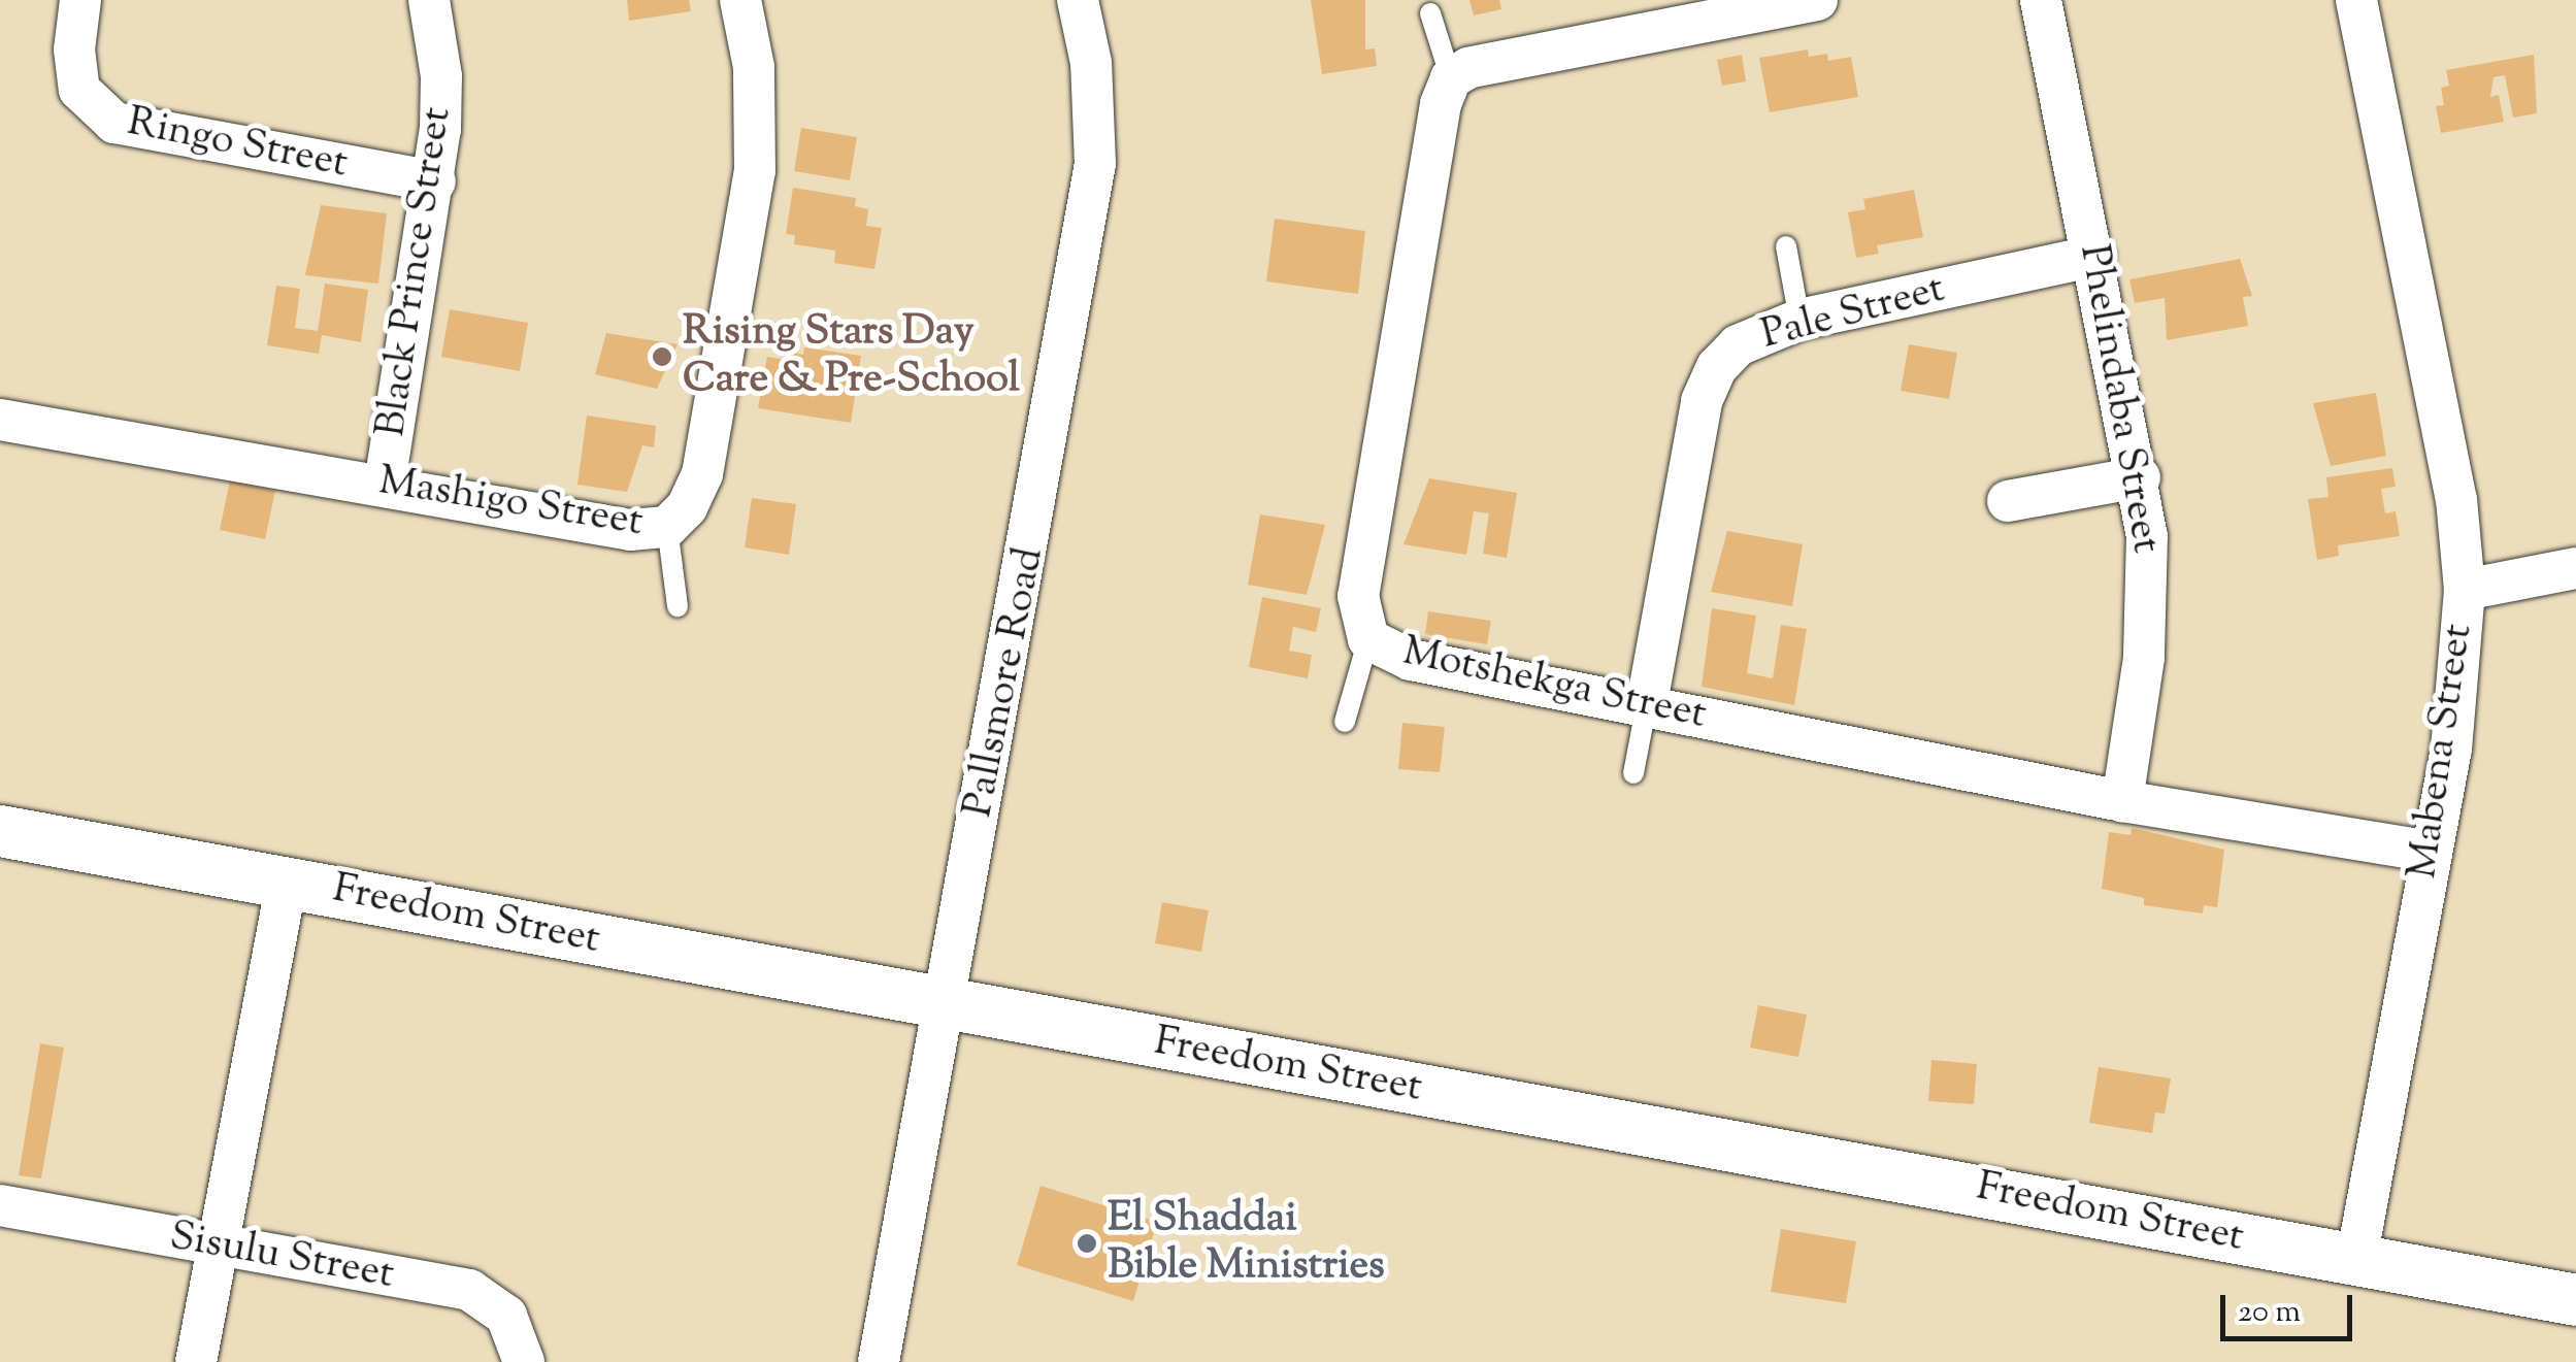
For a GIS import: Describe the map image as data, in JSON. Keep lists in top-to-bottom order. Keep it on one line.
{"streets":{"street":["Ringo Street","Black Prince Street","Pale Street","Phelindaba Street","Mashigo Street","Pallsmore Road","Motshekga Street","Mabena Street","Freedom Street","Sisulu Street"]},"crossings":[["Ringo Street","Black Prince Street"],["Black Prince Street","Mashigo Street"],["Pale Street","Phelindaba Street"],["Pale Street","Motshekga Street"],["Phelindaba Street","Motshekga Street"],["Pallsmore Road","Freedom Street"],["Motshekga Street","Mabena Street"],["Mabena Street","Freedom Street"]],"places":["Rising Stars Day Care & Pre-School","El Shaddai Bible Ministries"],"scale_bar":"20 m"}
